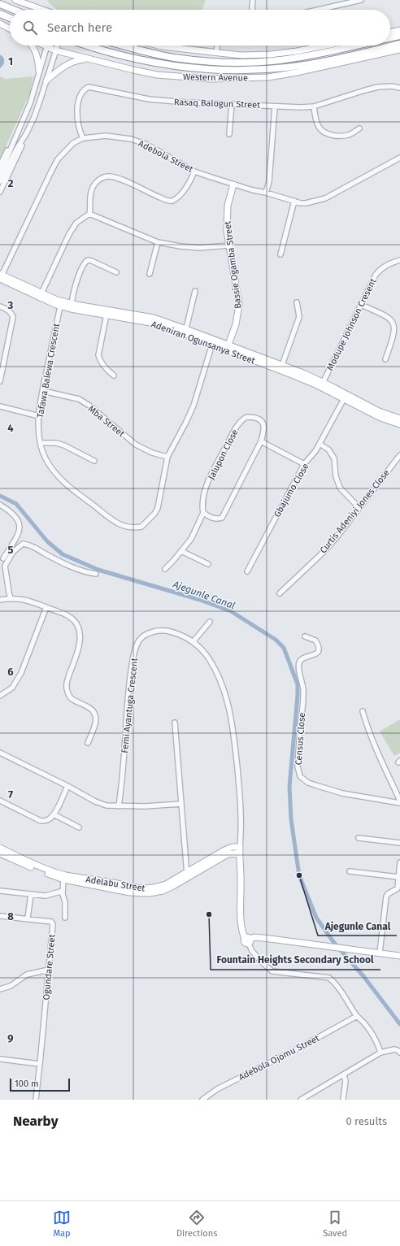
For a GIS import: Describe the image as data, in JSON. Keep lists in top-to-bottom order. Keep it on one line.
{"streets":{"highway":["Western Avenue"],"main road":["Bassie Ogamba Street","Adeniran Ogunsanya Street","Adelabu Street"],"street":["Rasaq Balogun Street","Adebola Street","Modupe Johnson Cresent","Tafawa Balewa Crescent","Mba Street","Jalupon Close","Gbajumo Close","Curtis Adeniyi Jones Close","Femi Ayantuga Crescent","Census Close","Ogundare Street","Adebola Ojomu Street"]},"crossings":[["Rasaq Balogun Street","Adebola Street"],["Adebola Street","Bassie Ogamba Street"],["Adebola Street","Adeniran Ogunsanya Street"],["Bassie Ogamba Street","Adeniran Ogunsanya Street"],["Modupe Johnson Cresent","Adeniran Ogunsanya Street"],["Adeniran Ogunsanya Street","Tafawa Balewa Crescent"],["Adeniran Ogunsanya Street","Gbajumo Close"],["Tafawa Balewa Crescent","Mba Street"],["Femi Ayantuga Crescent","Adelabu Street"]],"water":["Ajegunle Canal"],"places":["Ajegunle Canal","Fountain Heights Secondary School"],"scale_bar":"100 m","page":{"search":"Search here","scale":"100 m","heading":["Nearby","0 results"],"nav":["Map","Directions","Saved"]},"grid":{"rows":["1","2","3","4","5","6","7","8","9"]}}
